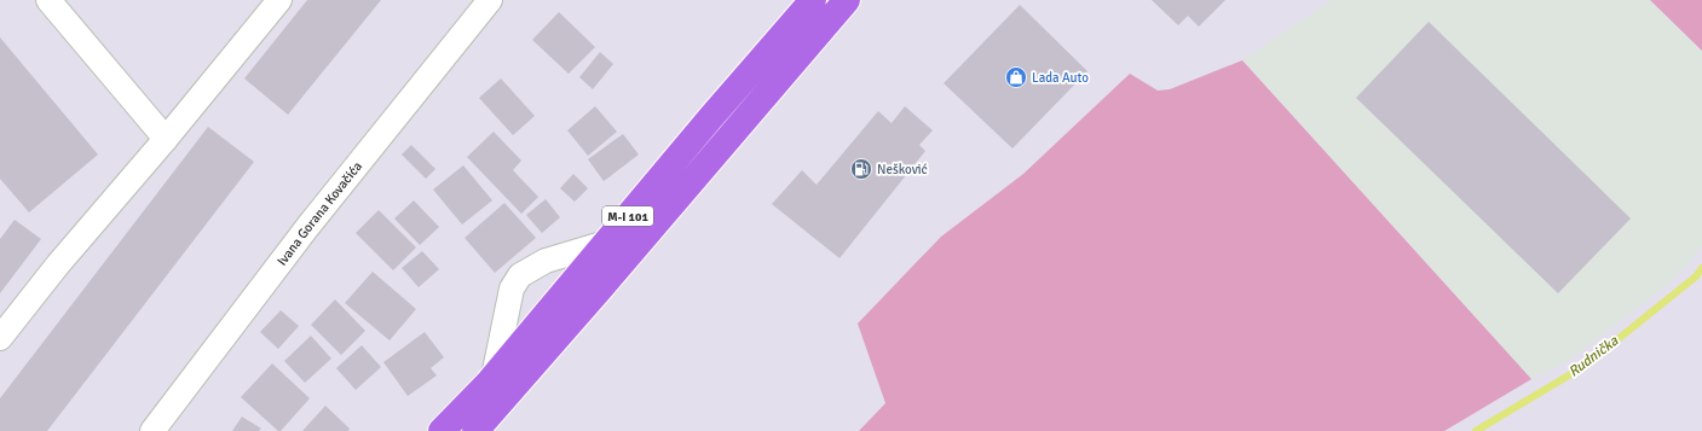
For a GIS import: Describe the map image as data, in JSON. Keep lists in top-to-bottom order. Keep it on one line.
{"streets":{"main road":["M-I 101"],"street":["Ivana Gorana Kovačića"]},"water":["Rudnička"],"places":{"shop":["Lada Auto"],"fuel station":["Nešković"]}}
